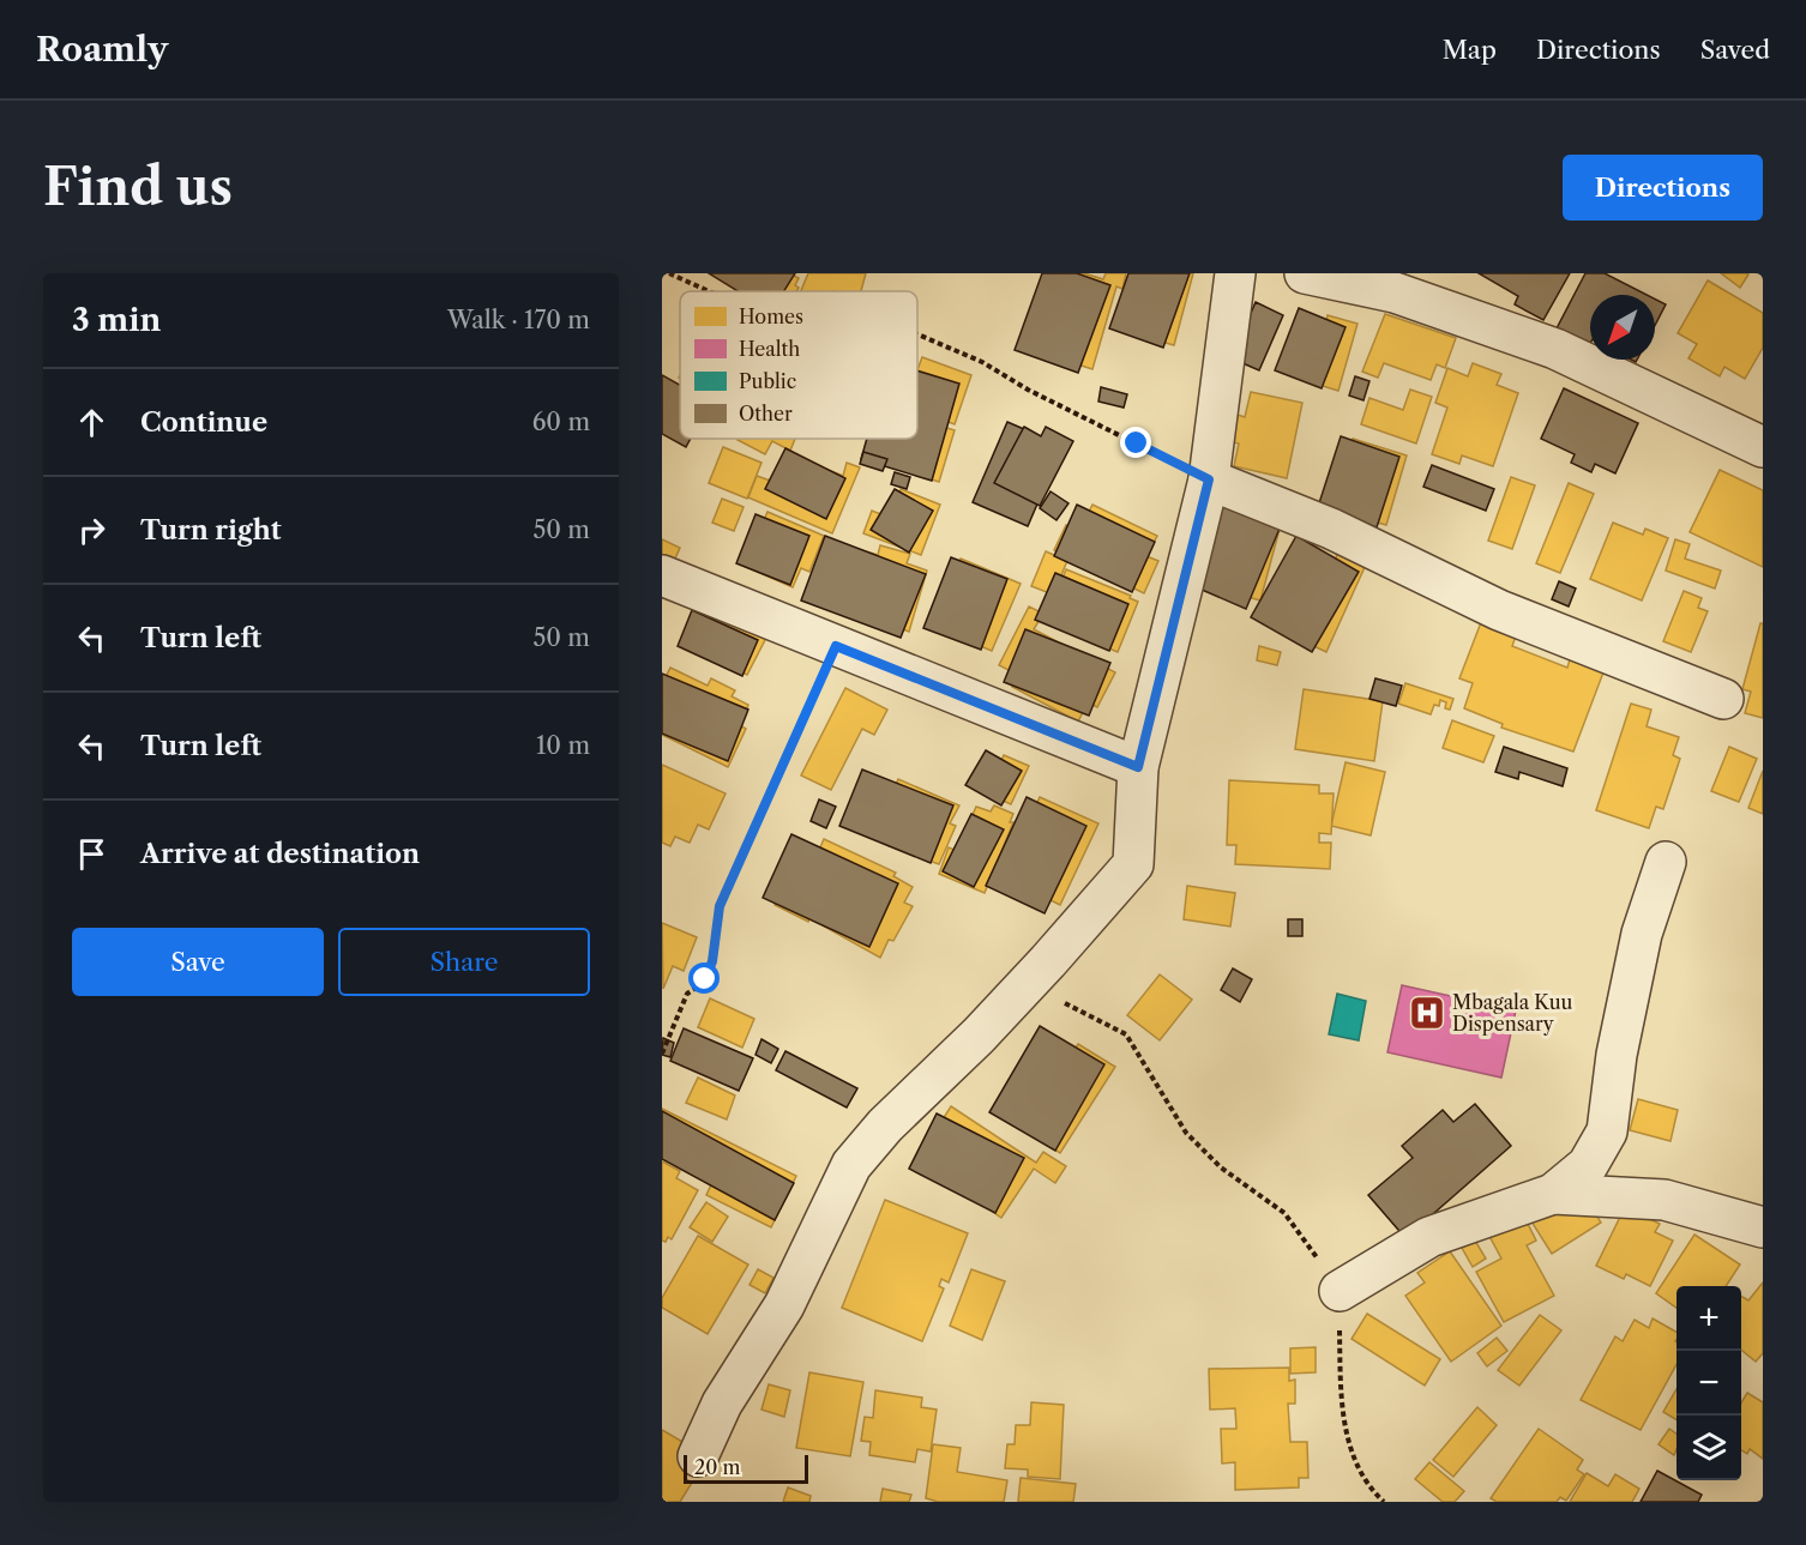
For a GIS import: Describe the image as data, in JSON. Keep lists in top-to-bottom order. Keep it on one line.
{"places":{"hospital":["Mbagala Kuu Dispensary"]},"legend":["Homes","Health","Public","Other"],"scale_bar":"20 m","north":"bottom left","page":{"header":"Roamly","nav":["Map","Directions","Saved"],"buttons":["Directions",["Save","Share"]],"title":"Find us","heading":["3 min","Walk · 170 m"],"list":[["Continue","60 m"],["Turn right","50 m"],["Turn left","50 m"],["Turn left","10 m"],"Arrive at destination"],"map_buttons":["+","−"],"scale":"20 m"}}
